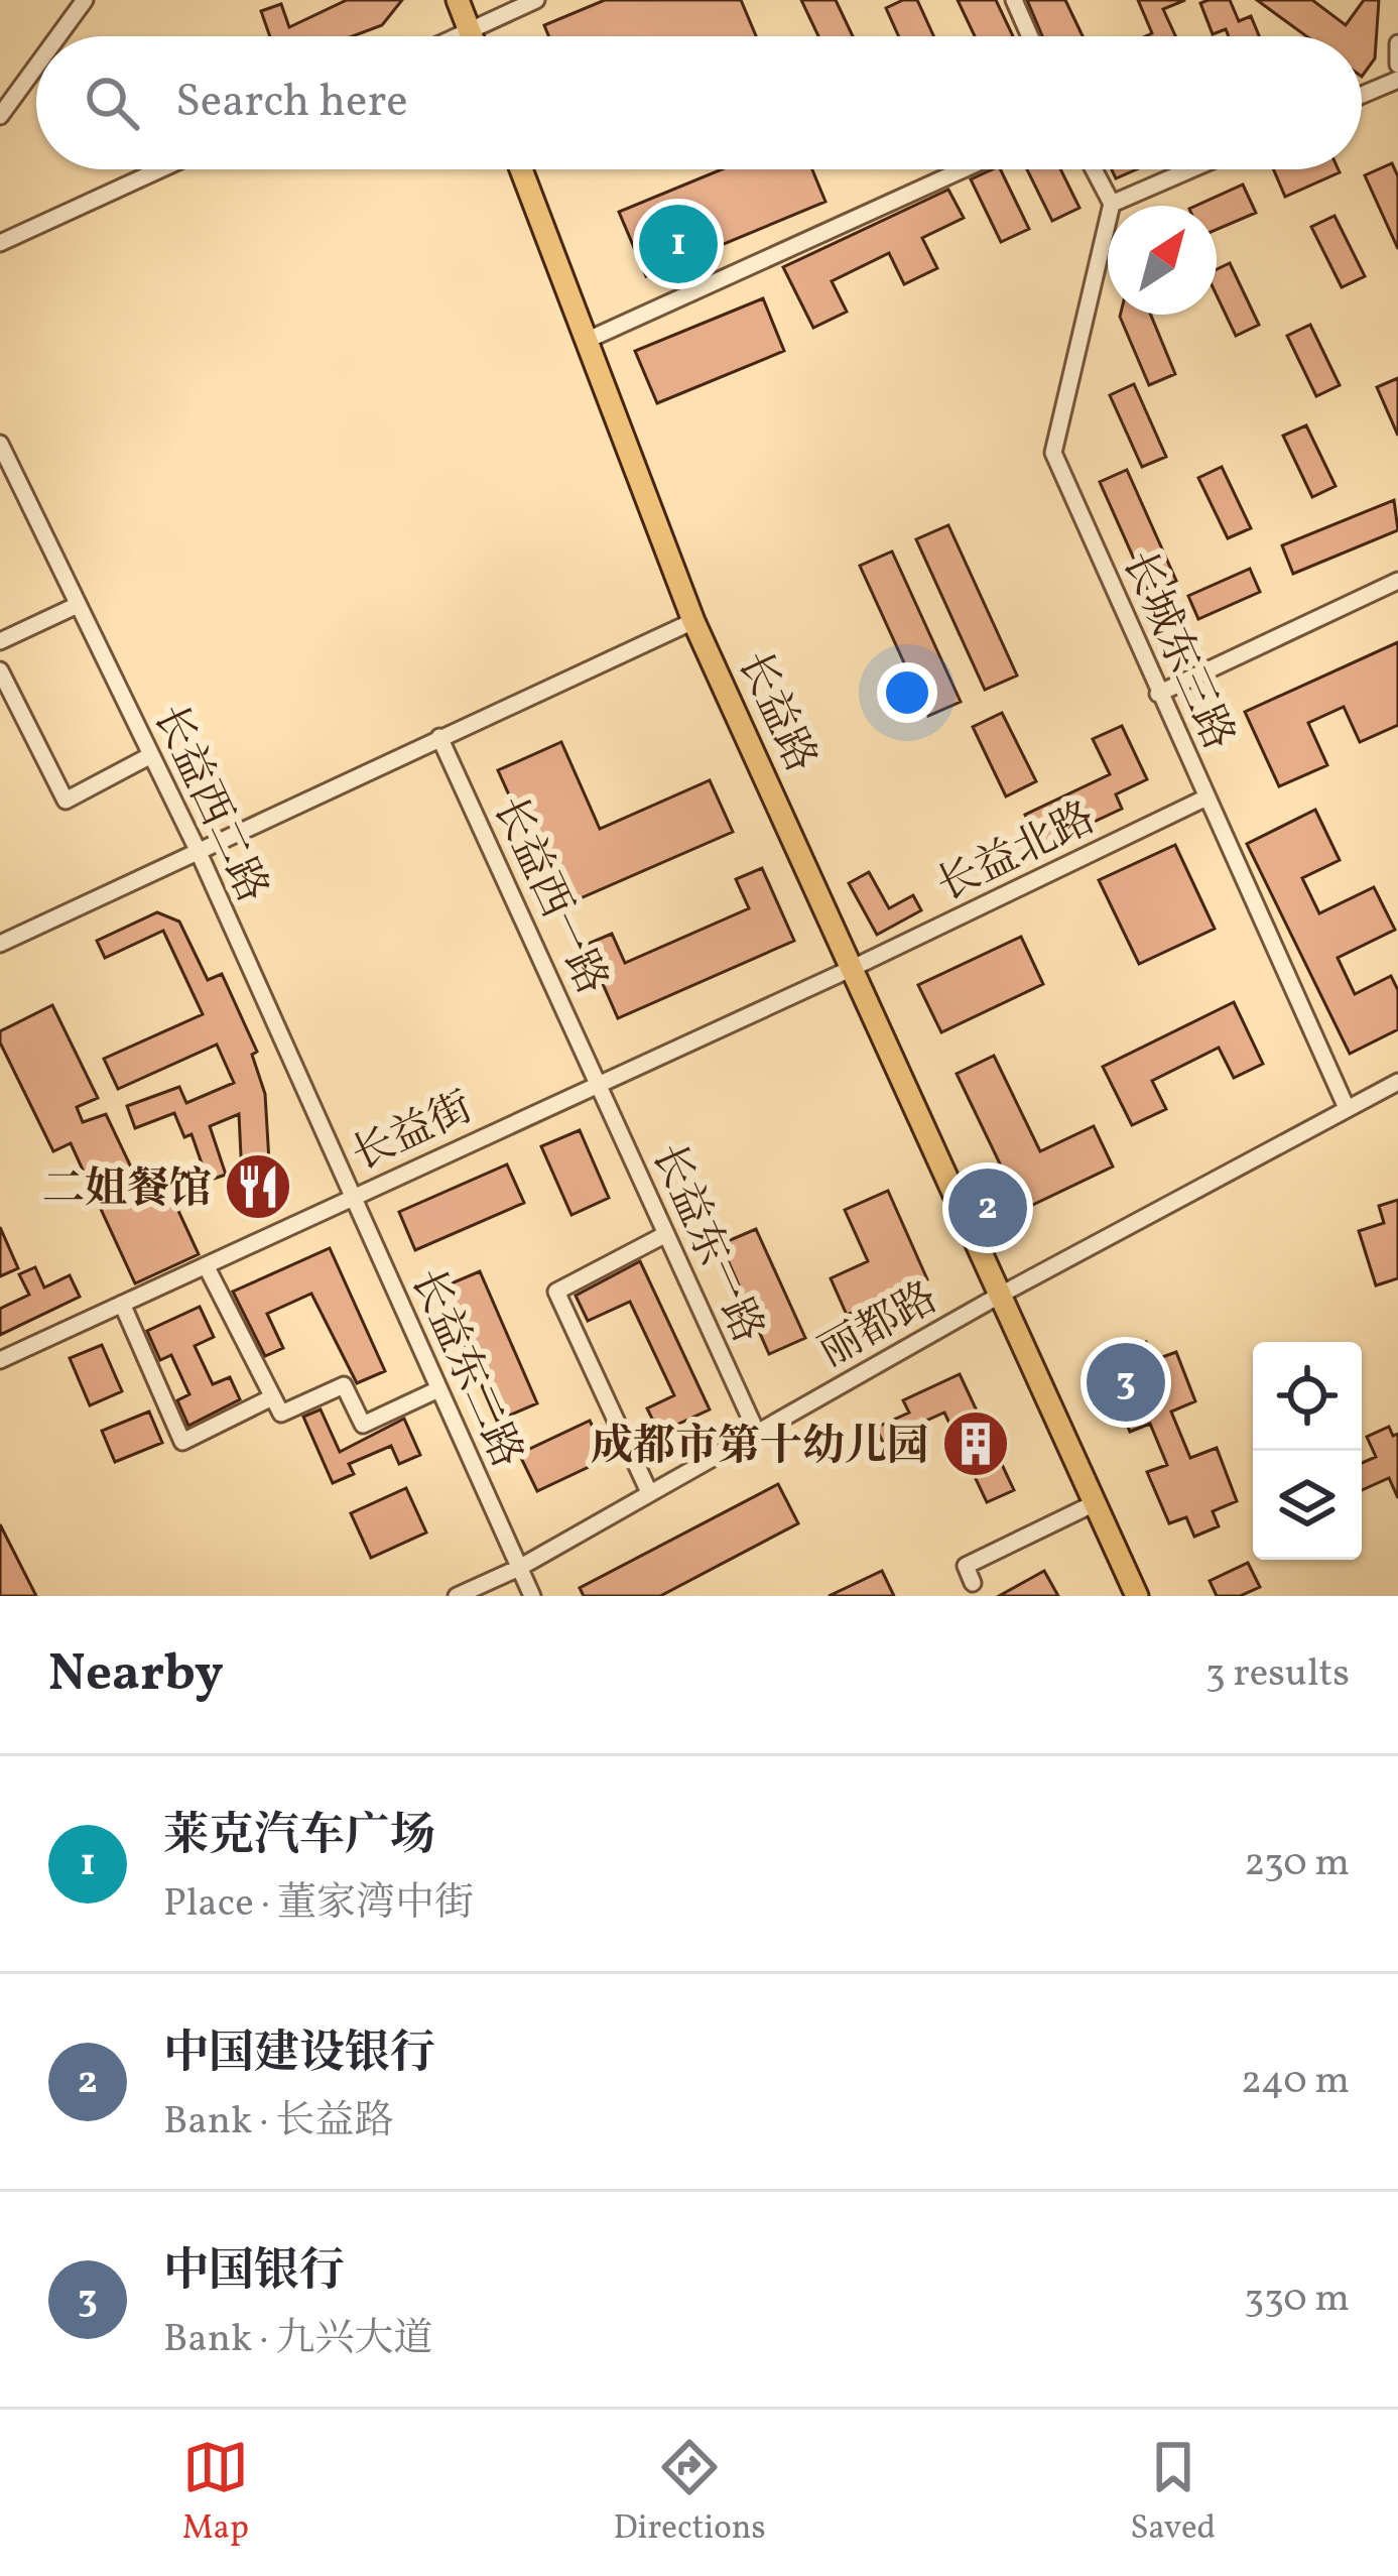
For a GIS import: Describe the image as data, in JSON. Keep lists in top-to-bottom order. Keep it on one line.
{"streets":{"main road":["长益路"],"street":["长城东三路","长益西二路","长益北路","长益西一路","长益街","长益东一路","丽都路","长益东二路"]},"crossings":[["长城东三路","长益北路"],["长城东三路","丽都路"],["长益路","长益北路"],["长益路","长益街"],["长益路","丽都路"],["长益西二路","长益街"],["长益西二路","长益东二路"],["长益北路","长益街"],["长益西一路","长益街"],["长益西一路","长益东一路"],["长益街","长益东一路"],["长益街","长益东二路"],["长益东一路","丽都路"],["丽都路","长益东二路"]],"places":{"restaurant":["二姐餐馆"],"building":["成都市第十幼儿园"]},"north":"top right","page":{"search":"Search here","pins":["1","2","3"],"heading":["Nearby","3 results"],"list":[{"mark":"1","name":"莱克汽车广场","note":"Place · 董家湾中街","value":"230 m"},{"mark":"2","name":"中国建设银行","note":"Bank · 长益路","value":"240 m"},{"mark":"3","name":"中国银行","note":"Bank · 九兴大道","value":"330 m"}],"nav":["Map","Directions","Saved"]}}
